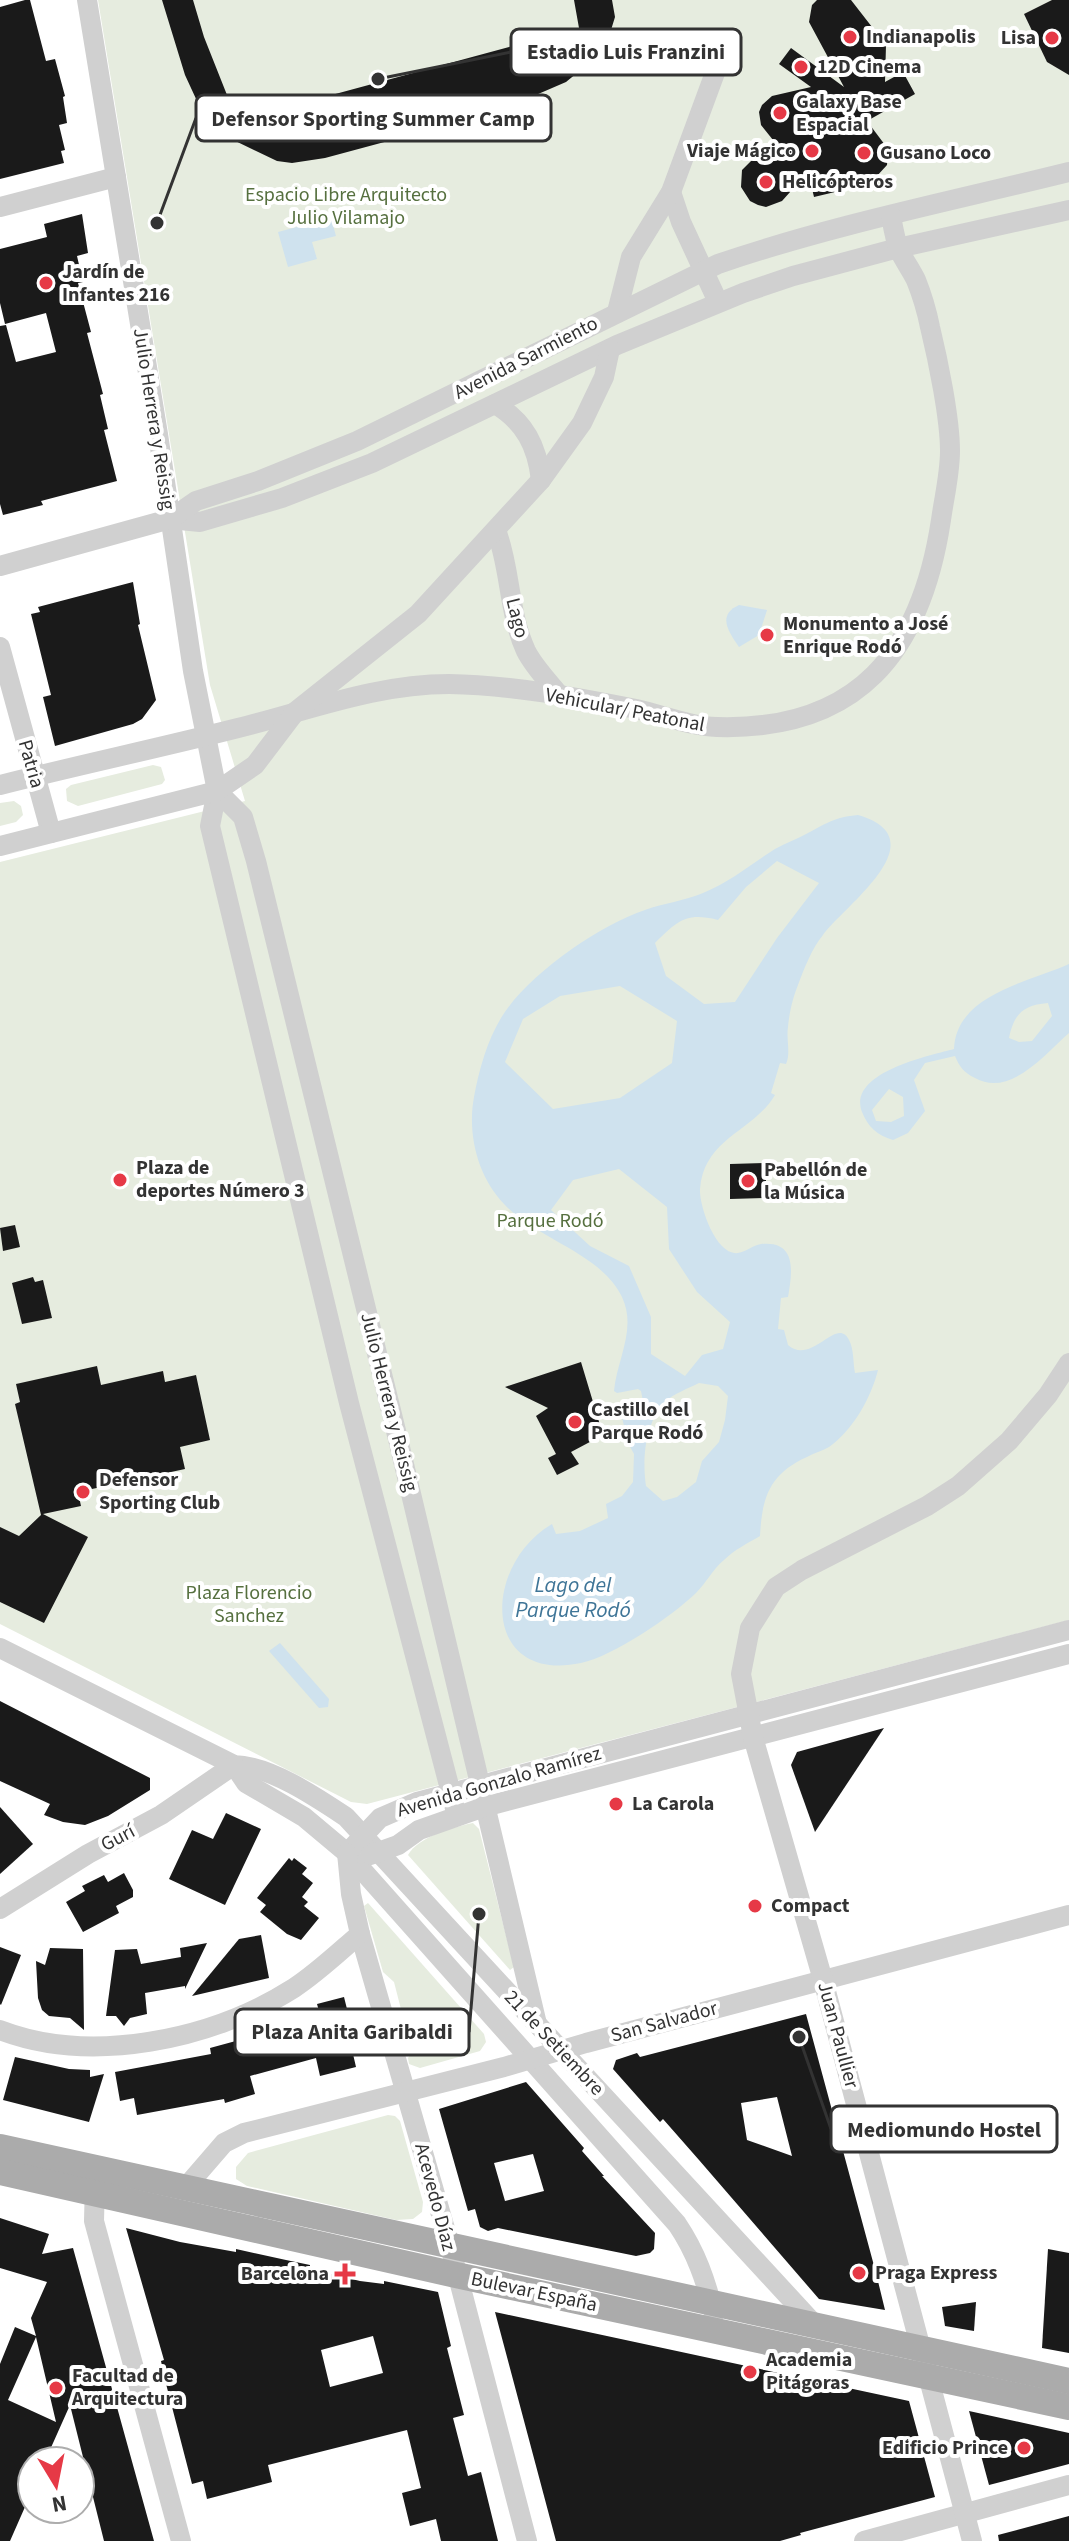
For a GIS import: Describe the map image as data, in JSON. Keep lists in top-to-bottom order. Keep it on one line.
{"streets":{"main road":["Bulevar España"],"street":["Avenida Sarmiento","Julio Herrera y Reissig","Lago","Vehicular/ Peatonal","Patria","Avenida Gonzalo Ramírez","Gurí","San Salvador","Juan Paullier","21 de Setiembre","Acevedo Díaz"]},"crossings":[["Avenida Sarmiento","Julio Herrera y Reissig"],["Avenida Sarmiento","Vehicular/ Peatonal"],["Julio Herrera y Reissig","Vehicular/ Peatonal"],["Julio Herrera y Reissig","Avenida Gonzalo Ramírez"],["Julio Herrera y Reissig","21 de Setiembre"],["Lago","Vehicular/ Peatonal"],["Vehicular/ Peatonal","Patria"],["Avenida Gonzalo Ramírez","Juan Paullier"],["Avenida Gonzalo Ramírez","21 de Setiembre"],["Avenida Gonzalo Ramírez","Acevedo Díaz"],["Gurí","21 de Setiembre"],["San Salvador","Juan Paullier"],["San Salvador","21 de Setiembre"],["San Salvador","Acevedo Díaz"],["San Salvador","Bulevar España"],["Juan Paullier","Bulevar España"],["21 de Setiembre","Acevedo Díaz"],["21 de Setiembre","Bulevar España"],["Acevedo Díaz","Bulevar España"]],"water":["Lago del Parque Rodó"],"parks":["Espacio Libre Arquitecto Julio Vilamajo","Parque Rodó","Plaza Florencio Sanchez"],"places":{"other":["Indianapolis","Lisa","12D Cinema","Estadio Luis Franzini","Galaxy Base Espacial","Viaje Mágico","Gusano Loco","Helicópteros","Defensor Sporting Summer Camp","Jardín de Infantes 216","Monumento a José Enrique Rodó","Plaza de deportes Número 3","Pabellón de la Música","Castillo del Parque Rodó","Defensor Sporting Club","La Carola","Compact","Plaza Anita Garibaldi","Mediomundo Hostel","Praga Express","Academia Pitágoras","Facultad de Arquitectura","Edificio Prince"],"health":["Barcelona"]},"north":"bottom"}
